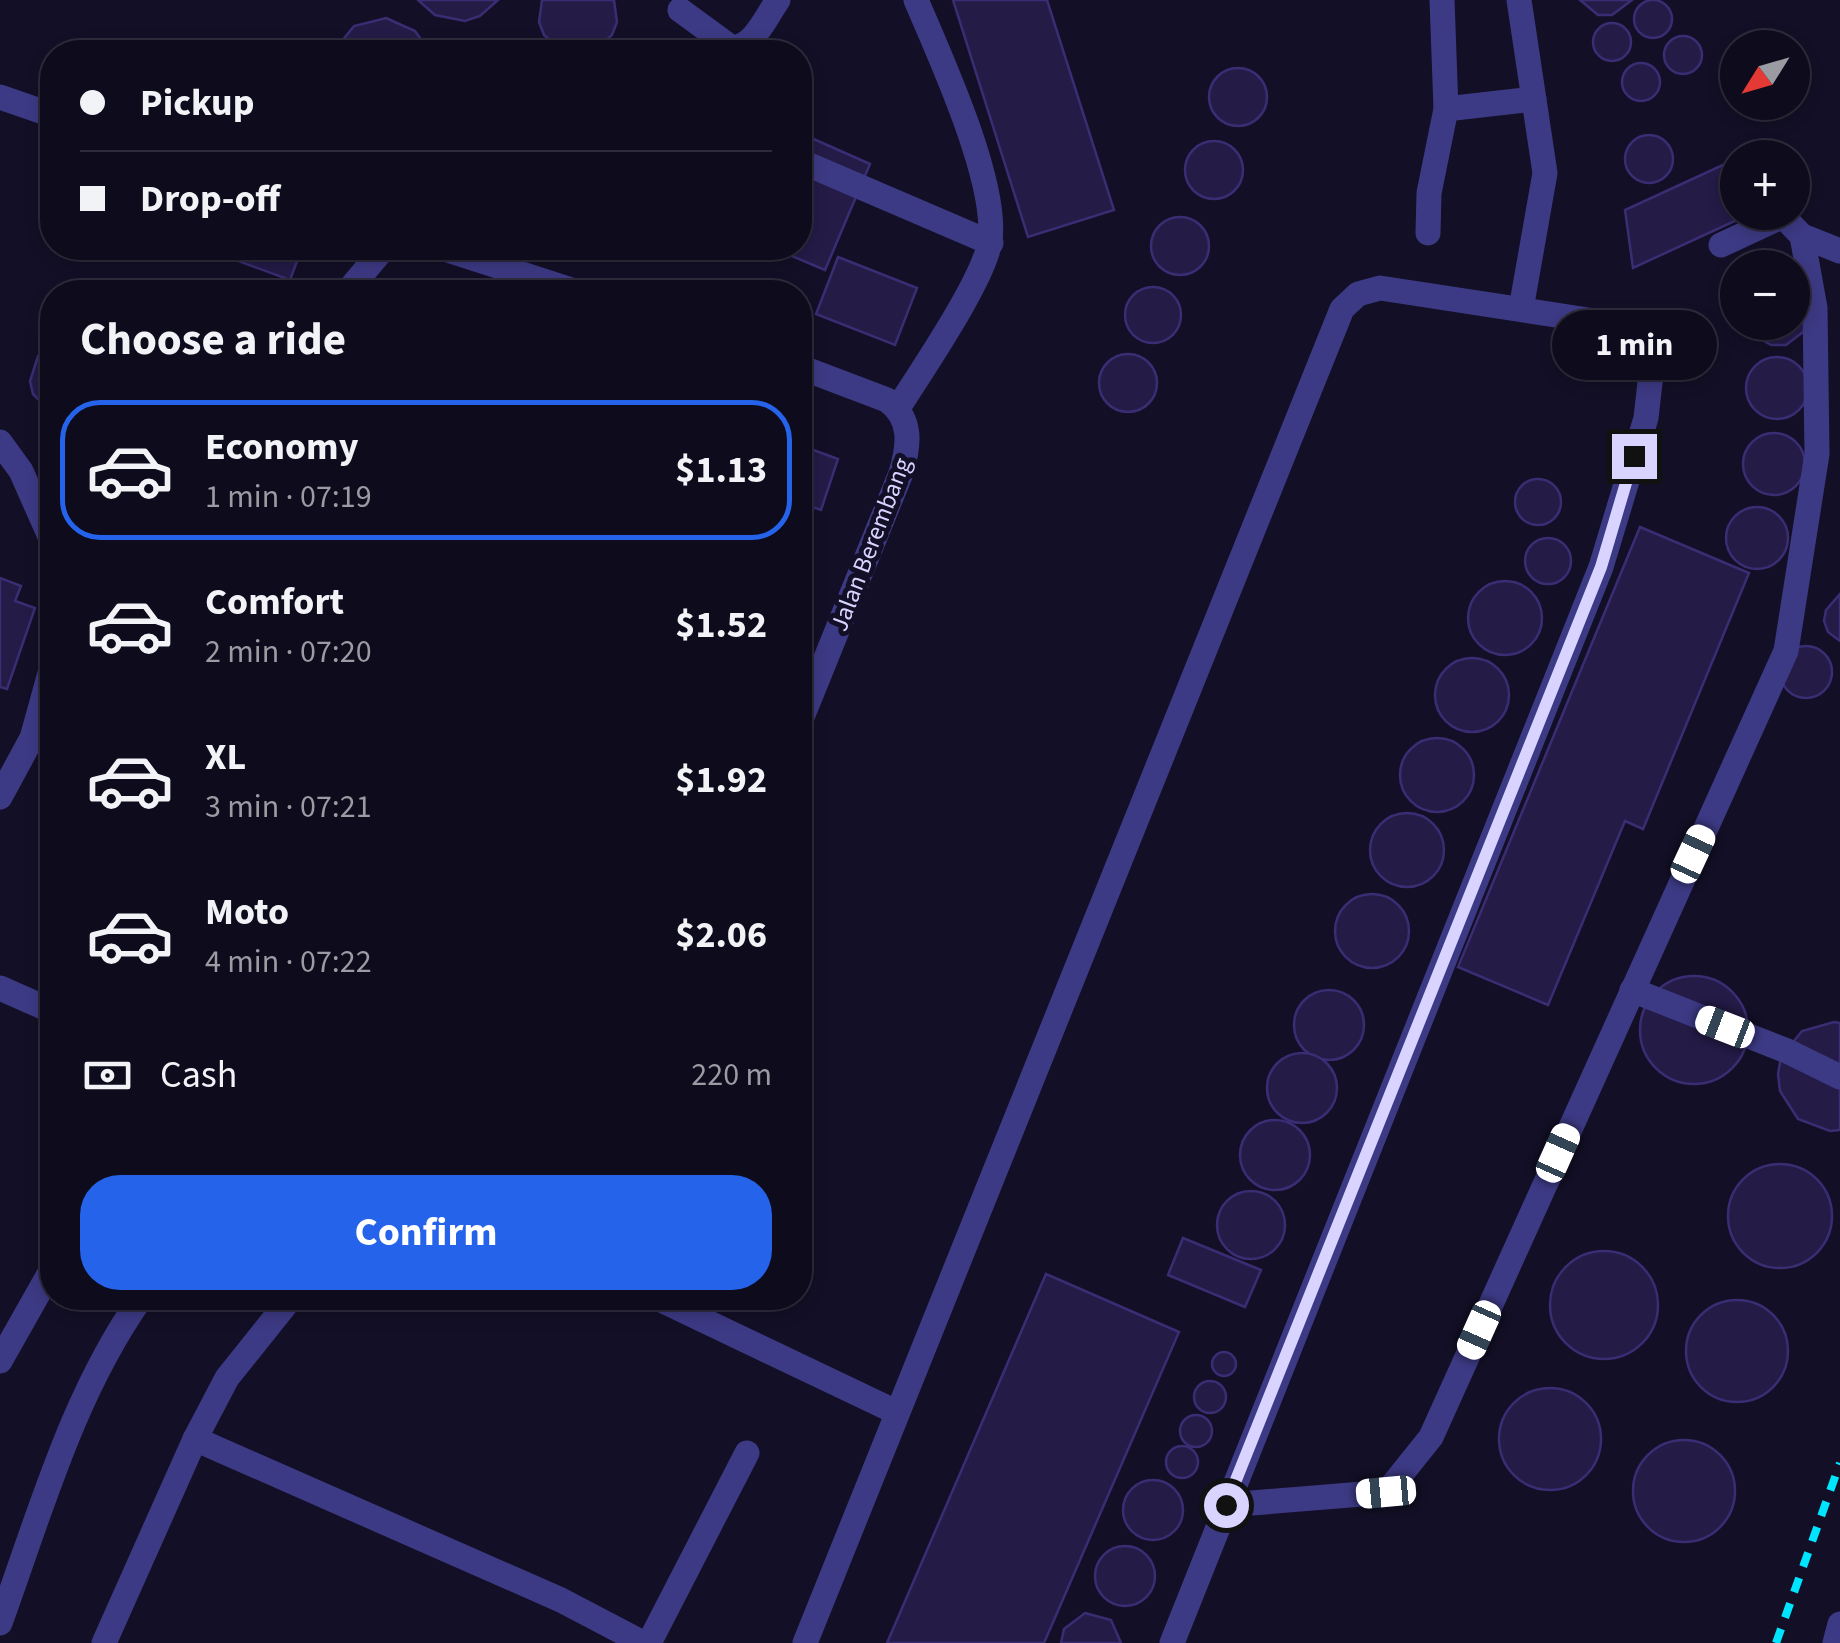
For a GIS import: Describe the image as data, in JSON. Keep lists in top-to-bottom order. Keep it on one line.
{"streets":{"lane":["Jalan Berembang"]},"north":"bottom left","page":{"map_buttons":["+","−"],"banner":["Pickup","Drop-off"],"heading":"Choose a ride","bubble":"1 min","list":[{"name":"Economy","note":"1 min · 07:19","value":"$1.13"},{"name":"Comfort","note":"2 min · 07:20","value":"$1.52"},{"name":"XL","note":"3 min · 07:21","value":"$1.92"},{"name":"Moto","note":"4 min · 07:22","value":"$2.06"}],"pay":["Cash","220 m"],"buttons":"Confirm"}}
